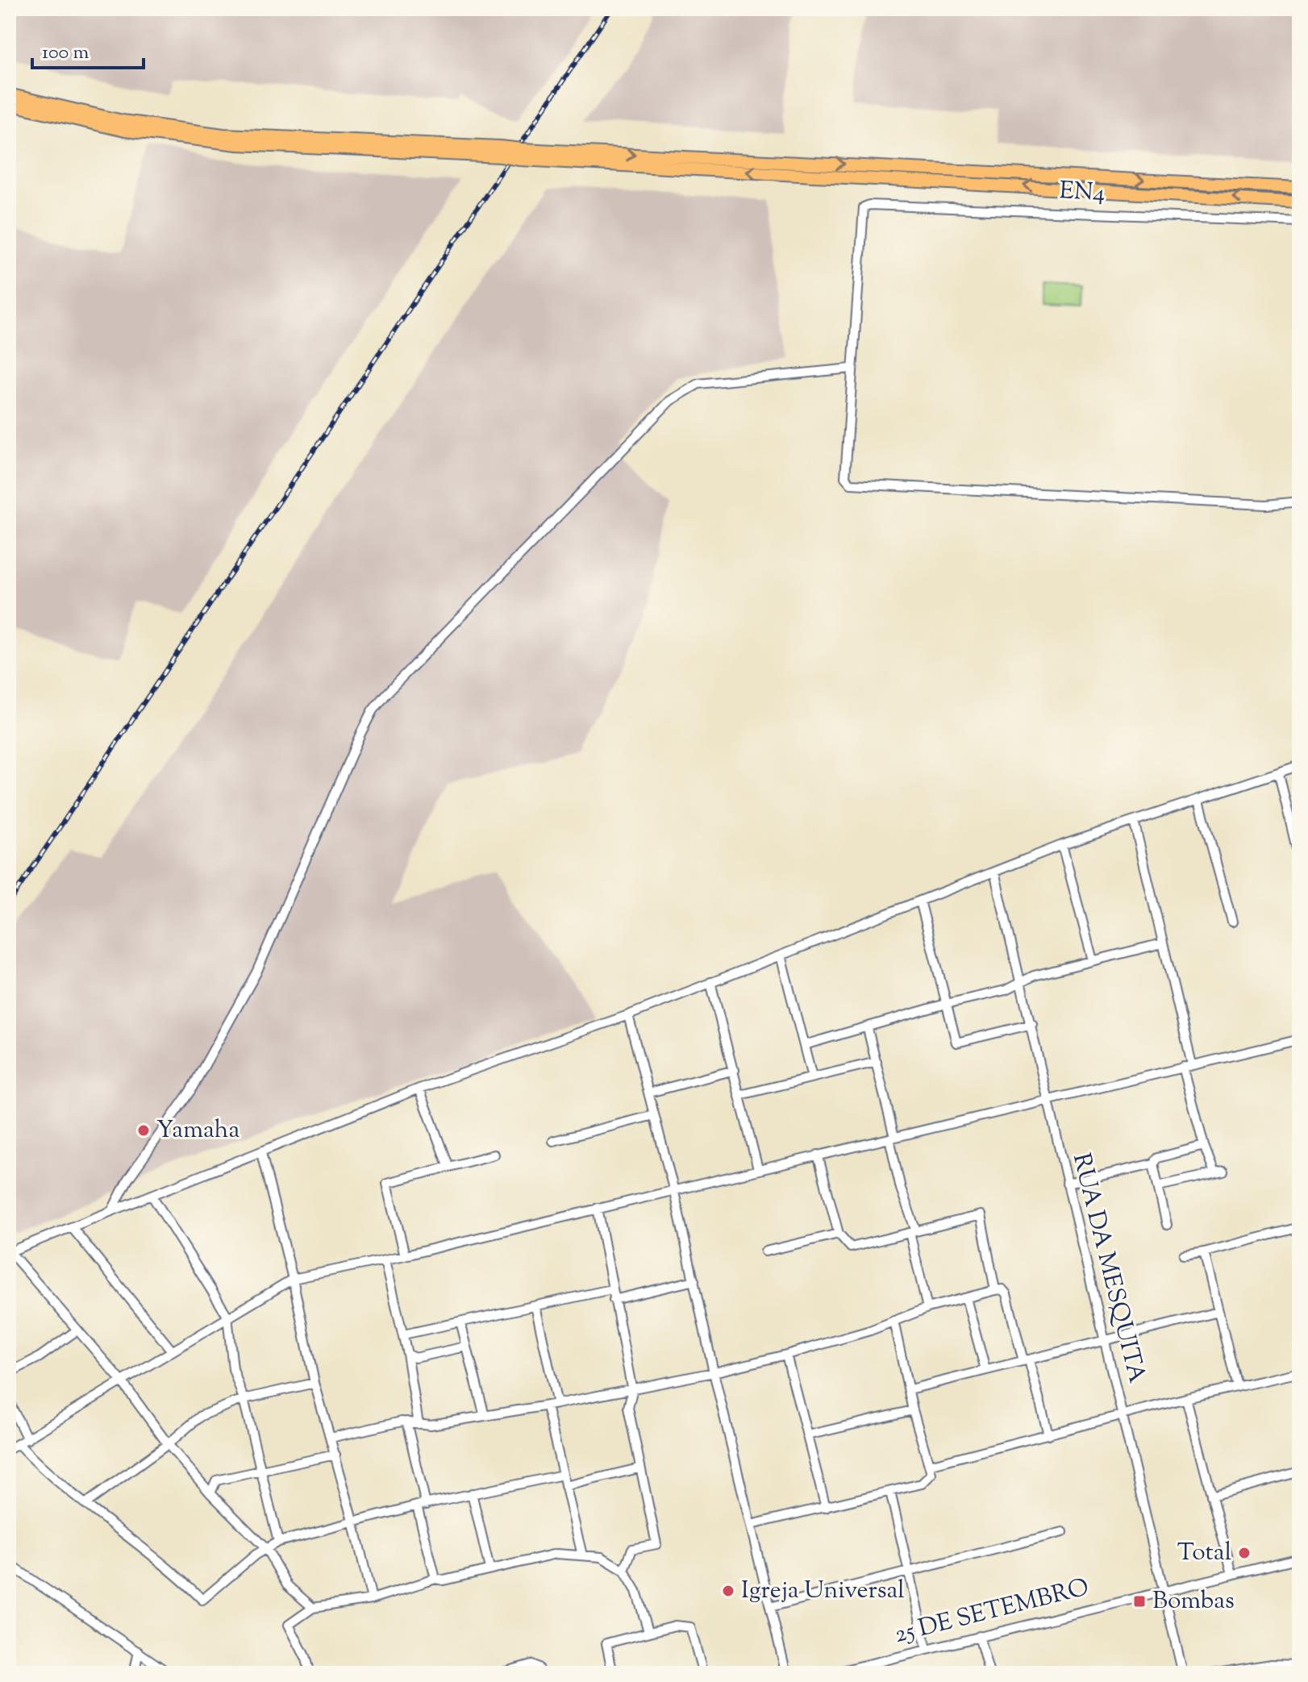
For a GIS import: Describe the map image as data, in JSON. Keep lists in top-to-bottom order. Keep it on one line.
{"streets":{"street":["EN4","RUA DA MESQUITA","25 DE SETEMBRO"]},"crossings":[["RUA DA MESQUITA","25 DE SETEMBRO"]],"places":{"other":["Yamaha","Total","Igreja Universal"],"transit":["Bombas"]},"scale_bar":"100 m"}
